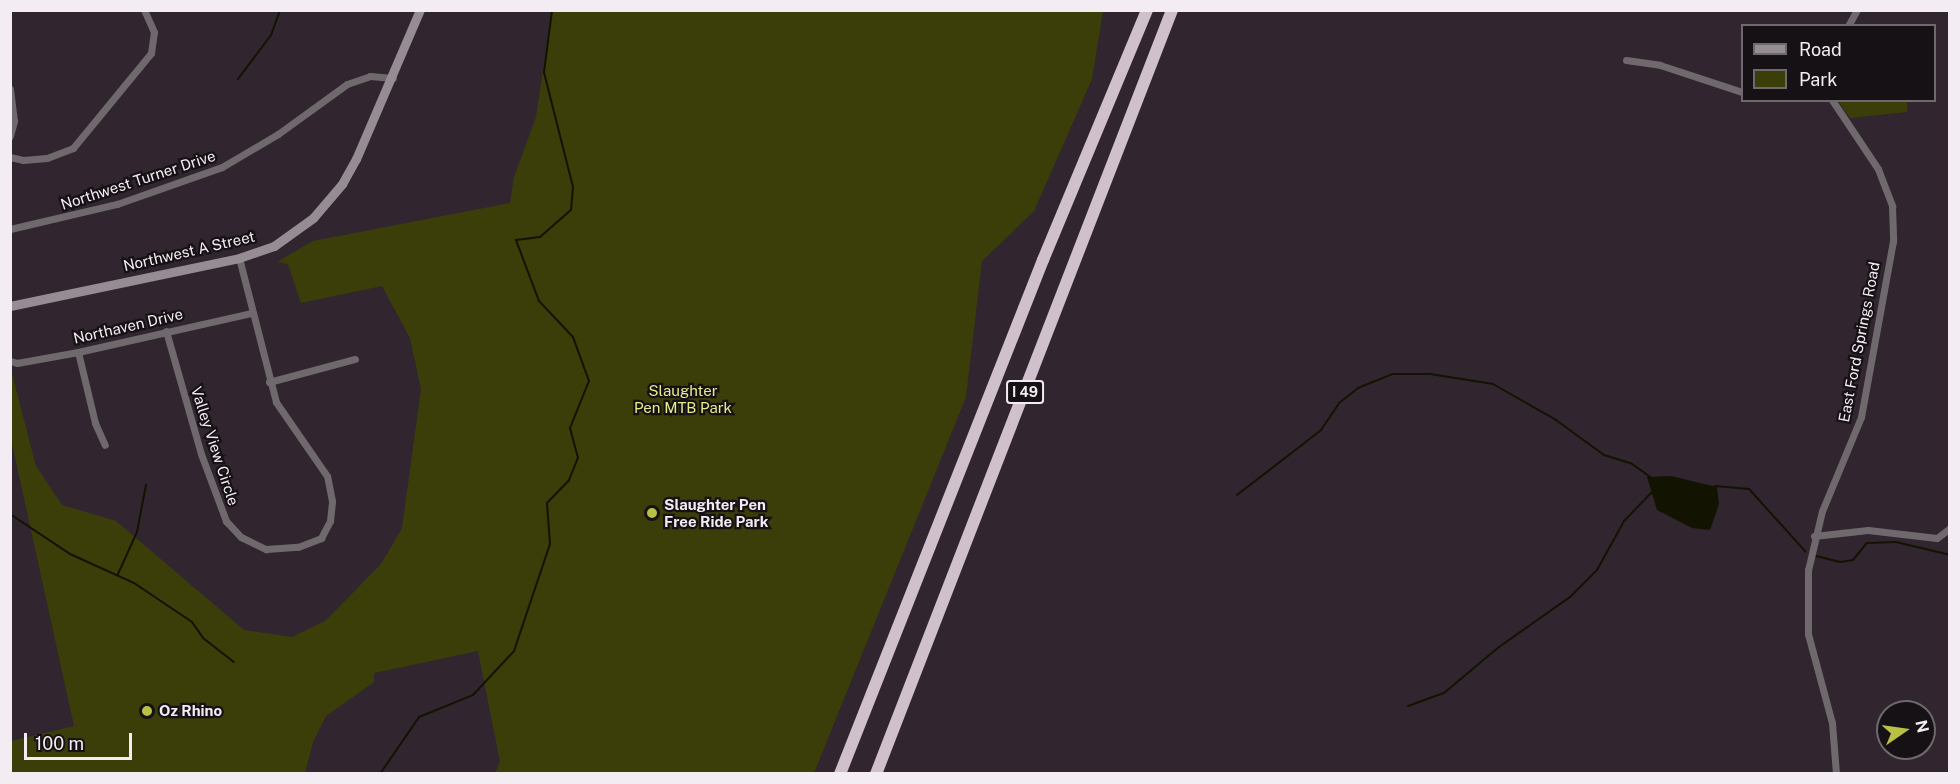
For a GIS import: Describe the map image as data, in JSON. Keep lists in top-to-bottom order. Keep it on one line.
{"streets":{"highway":["I 49"],"street":["Northwest Turner Drive","Northwest A Street","Northaven Drive","East Ford Springs Road","Valley View Circle"]},"crossings":[["Northwest Turner Drive","Northwest A Street"],["Northwest A Street","Valley View Circle"],["Northaven Drive","Valley View Circle"]],"parks":["Slaughter Pen MTB Park"],"places":["Slaughter Pen Free Ride Park","Oz Rhino"],"legend":["Road","Park"],"scale_bar":"100 m","north":"right"}
